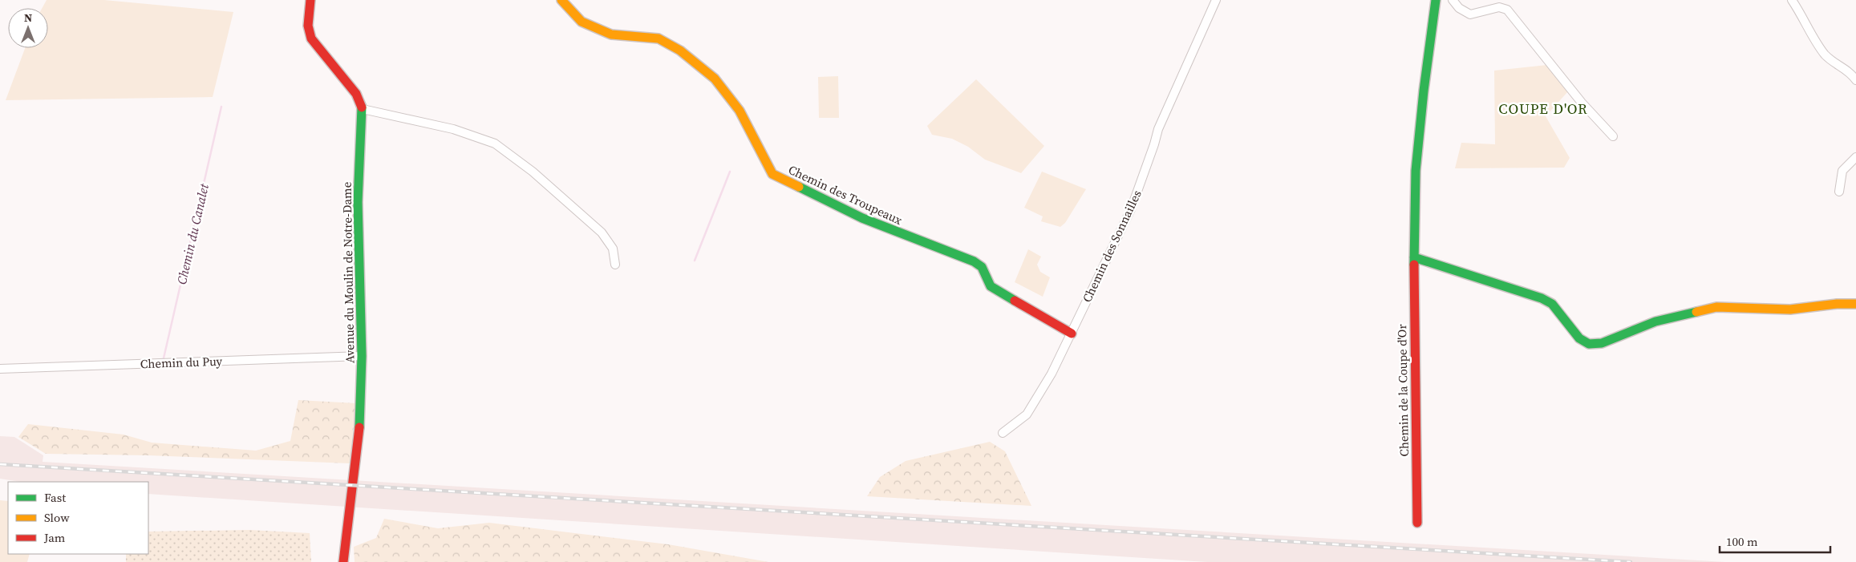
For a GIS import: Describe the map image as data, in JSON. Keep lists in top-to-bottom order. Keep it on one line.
{"streets":{"street":["Chemin des Troupeaux","Chemin des Sonnailles","Avenue du Moulin de Notre-Dame","Chemin du Puy","Chemin de la Coupe d'Or"]},"crossings":[["Chemin des Troupeaux","Chemin des Sonnailles"],["Avenue du Moulin de Notre-Dame","Chemin du Puy"]],"districts":["COUPE D'OR"],"water":["Chemin du Canalet"],"legend":["Fast","Slow","Jam"],"scale_bar":"100 m","north":"top"}
